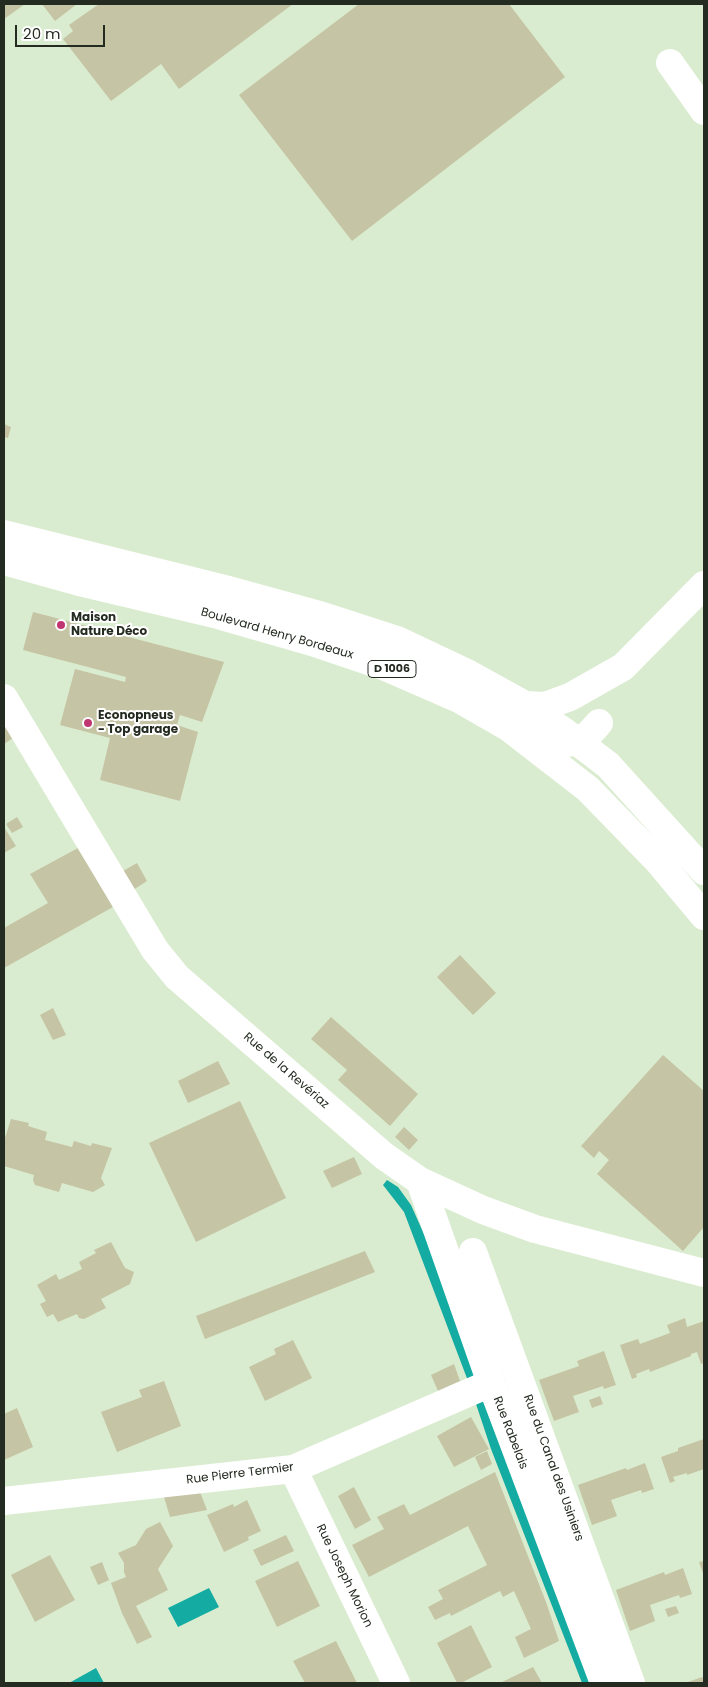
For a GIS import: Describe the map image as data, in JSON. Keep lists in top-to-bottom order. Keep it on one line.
{"streets":{"street":["Boulevard Henry Bordeaux","D 1006","Rue de la Revériaz","Rue Rabelais","Rue du Canal des Usiniers","Rue Pierre Termier","Rue Joseph Morion"]},"crossings":[["Rue de la Revériaz","Rue Rabelais"],["Rue Rabelais","Rue Pierre Termier"],["Rue Pierre Termier","Rue Joseph Morion"]],"places":["Maison Nature Déco","Econopneus - Top garage"],"scale_bar":"20 m"}
